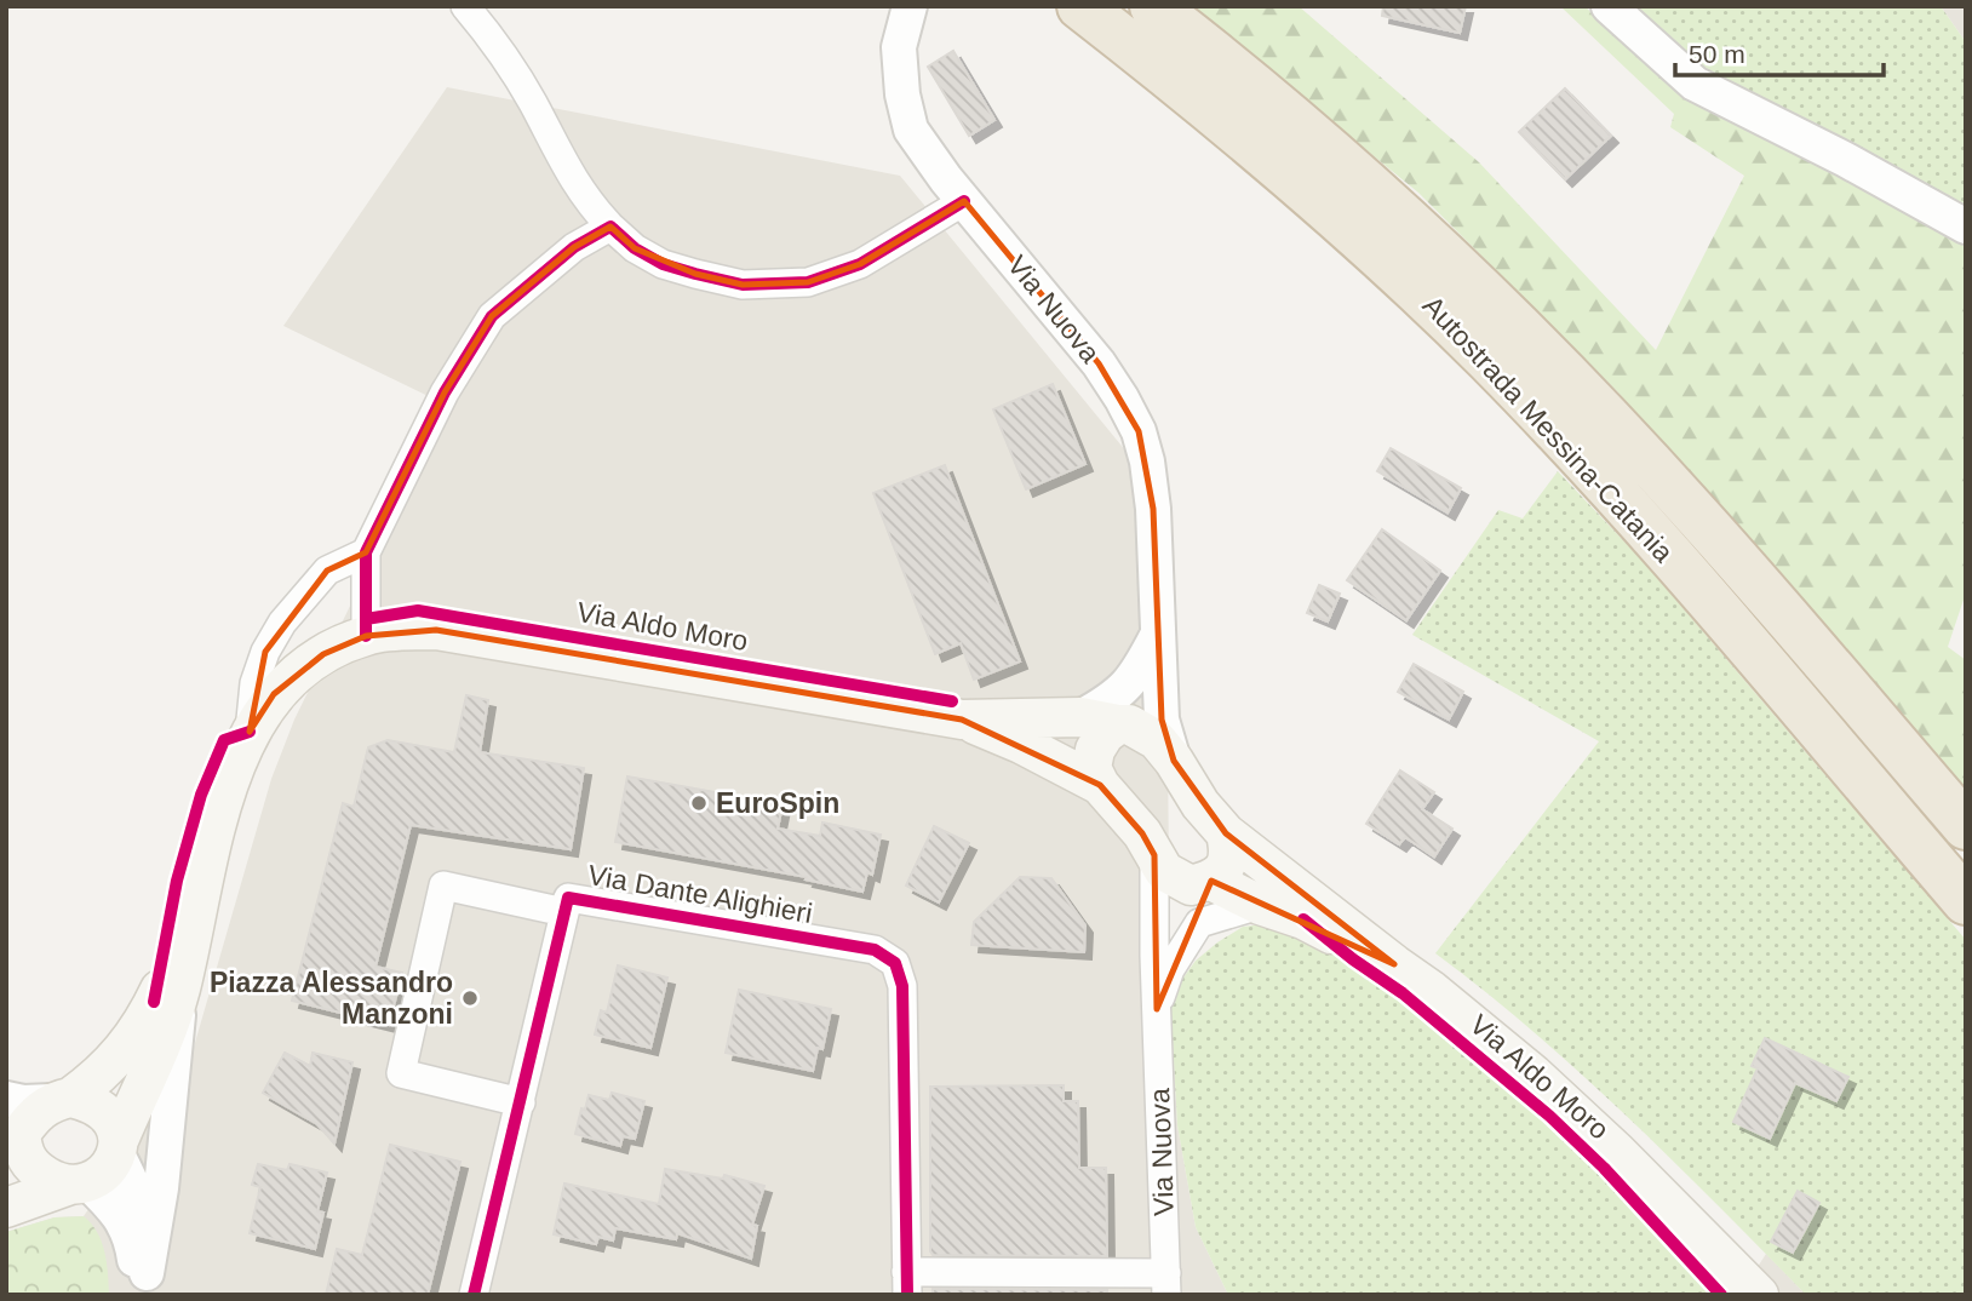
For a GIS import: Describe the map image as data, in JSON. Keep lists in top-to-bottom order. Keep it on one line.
{"streets":{"highway":["Autostrada Messina-Catania"],"main road":["Via Aldo Moro"],"street":["Via Nuova","Via Dante Alighieri"]},"places":["EuroSpin","Piazza Alessandro Manzoni"],"scale_bar":"50 m"}
